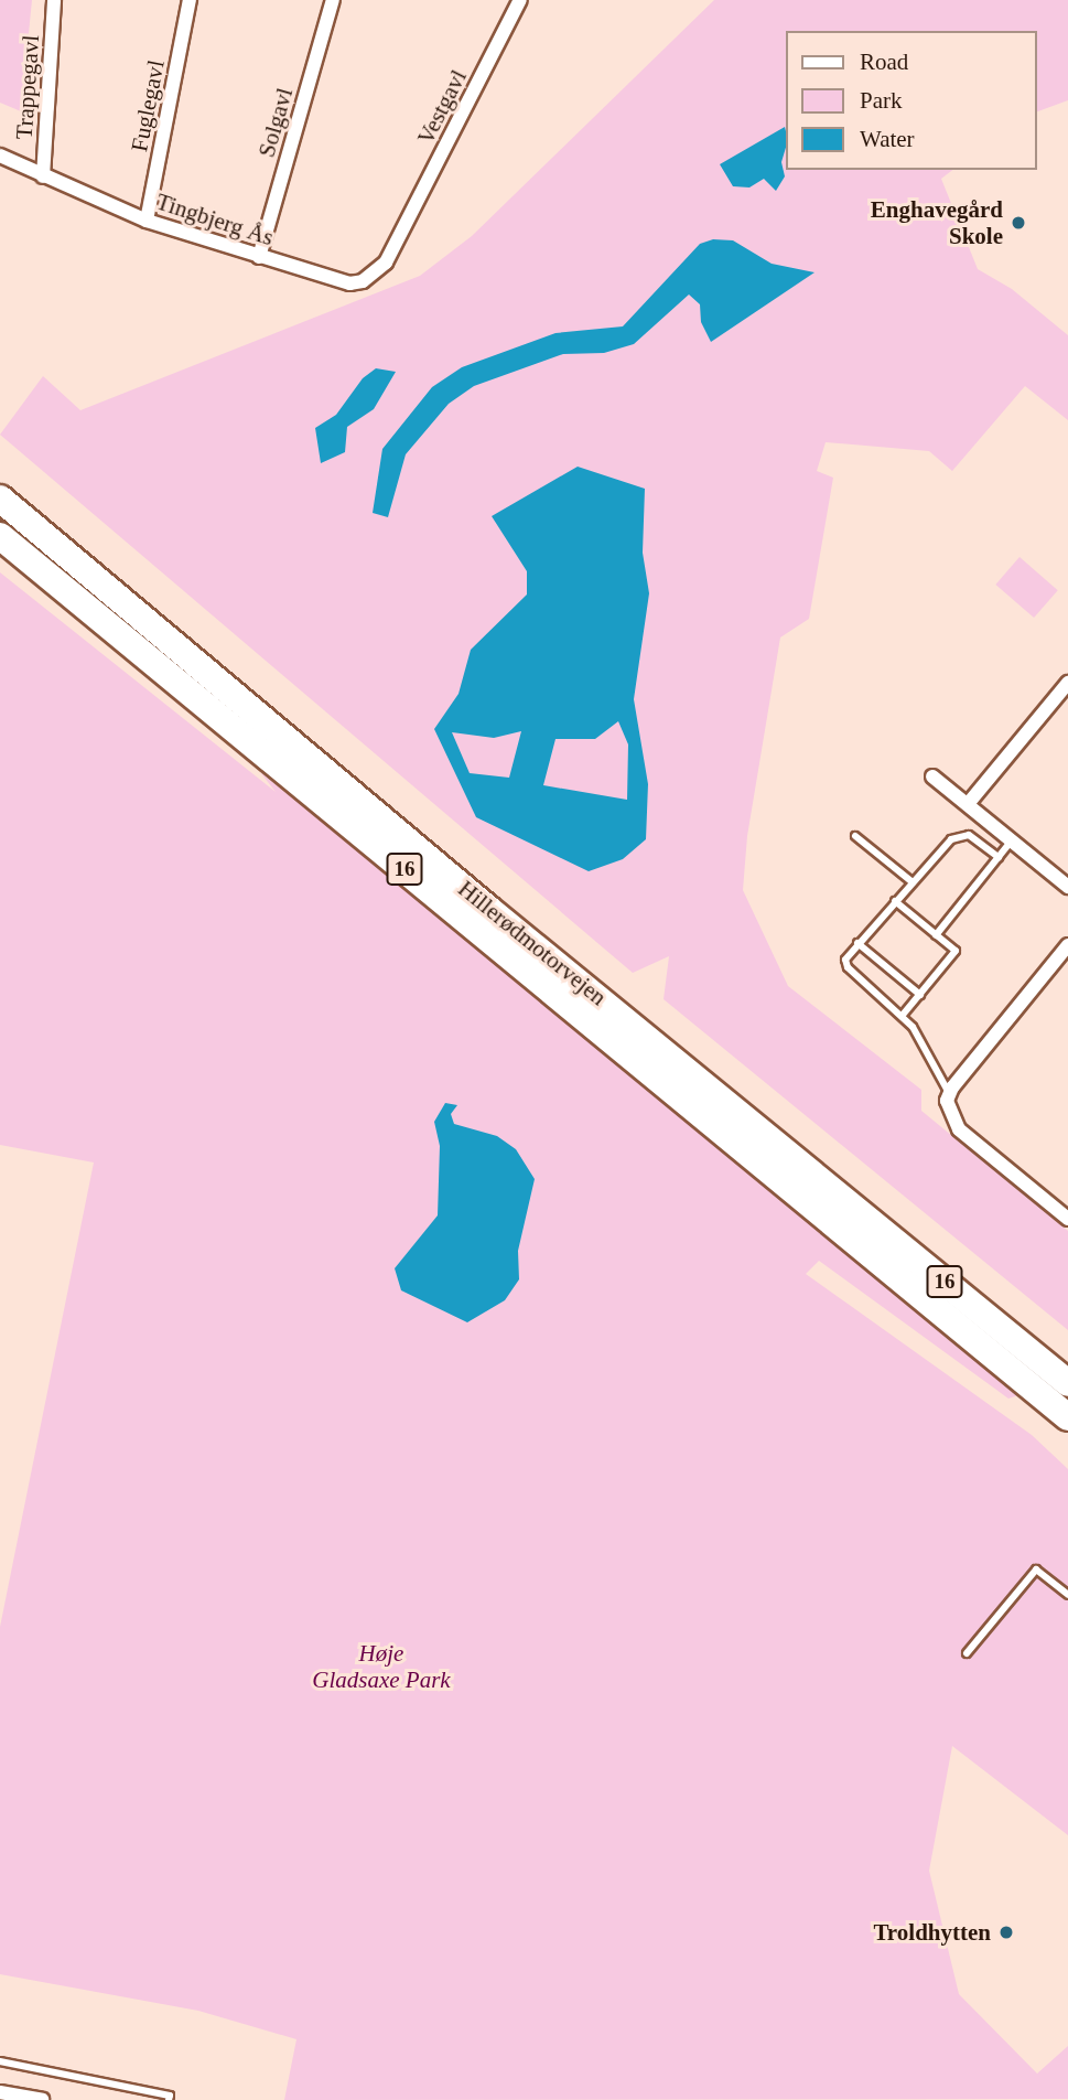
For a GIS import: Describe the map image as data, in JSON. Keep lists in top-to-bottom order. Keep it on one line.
{"streets":{"highway":["16","Hillerødmotorvejen"],"street":["Trappegavl","Fuglegavl","Vestgavl","Solgavl","Tingbjerg Ås"]},"crossings":[["Trappegavl","Tingbjerg Ås"],["Fuglegavl","Tingbjerg Ås"],["Vestgavl","Tingbjerg Ås"],["Solgavl","Tingbjerg Ås"]],"parks":["Høje Gladsaxe Park"],"places":["Enghavegård Skole","Troldhytten"],"legend":["Road","Park","Water"]}
